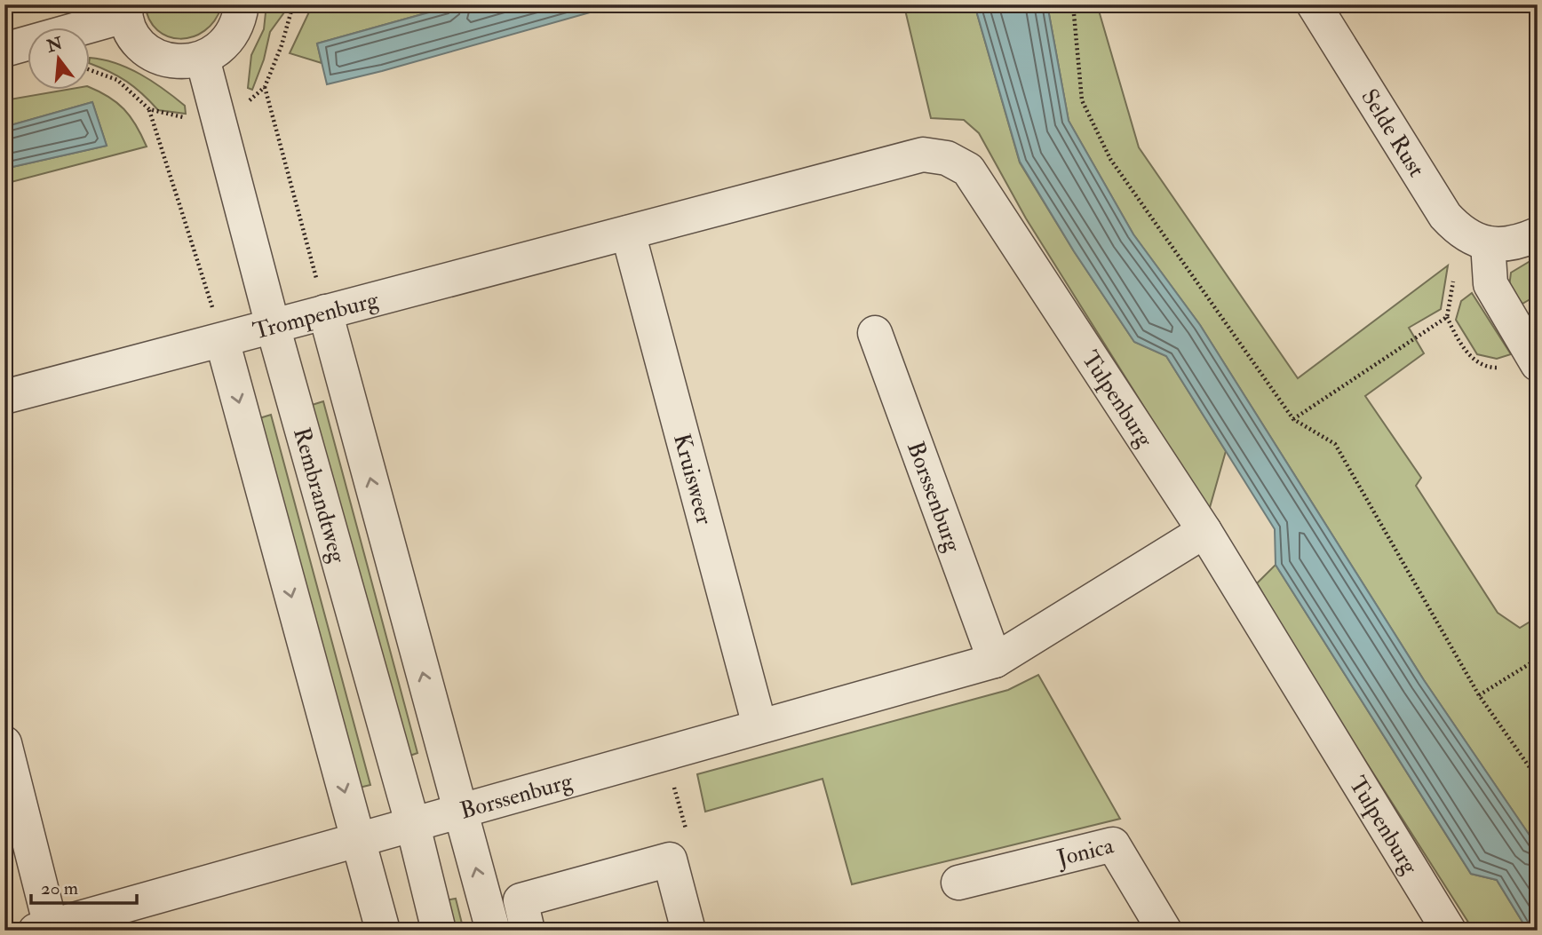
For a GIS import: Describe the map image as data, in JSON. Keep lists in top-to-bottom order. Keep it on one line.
{"streets":{"street":["Selde Rust","Trompenburg","Tulpenburg","Kruisweer","Rembrandtweg","Borssenburg","Jonica"]},"crossings":[["Trompenburg","Tulpenburg"],["Trompenburg","Kruisweer"],["Trompenburg","Rembrandtweg"],["Tulpenburg","Kruisweer"],["Tulpenburg","Borssenburg"],["Kruisweer","Borssenburg"],["Rembrandtweg","Borssenburg"]],"scale_bar":"20 m","north":"top"}
